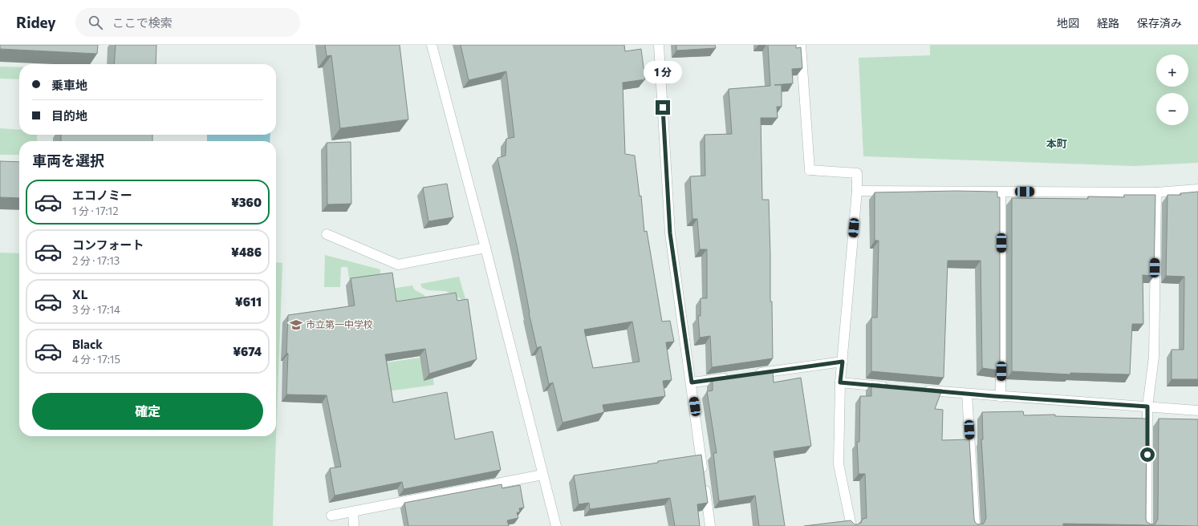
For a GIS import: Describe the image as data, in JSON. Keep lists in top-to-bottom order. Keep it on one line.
{"districts":["本町"],"places":{"school or university":["市立第一中学校"]},"page":{"header":"Ridey","search":"ここで検索","nav":["地図","経路","保存済み"],"map_buttons":["+","−"],"bubble":"1 分","banner":["乗車地","目的地"],"heading":"車両を選択","list":[{"name":"エコノミー","note":"1 分 · 17:12","value":"¥360"},{"name":"コンフォート","note":"2 分 · 17:13","value":"¥486"},{"name":"XL","note":"3 分 · 17:14","value":"¥611"},{"name":"Black","note":"4 分 · 17:15","value":"¥674"}],"buttons":"確定"}}
